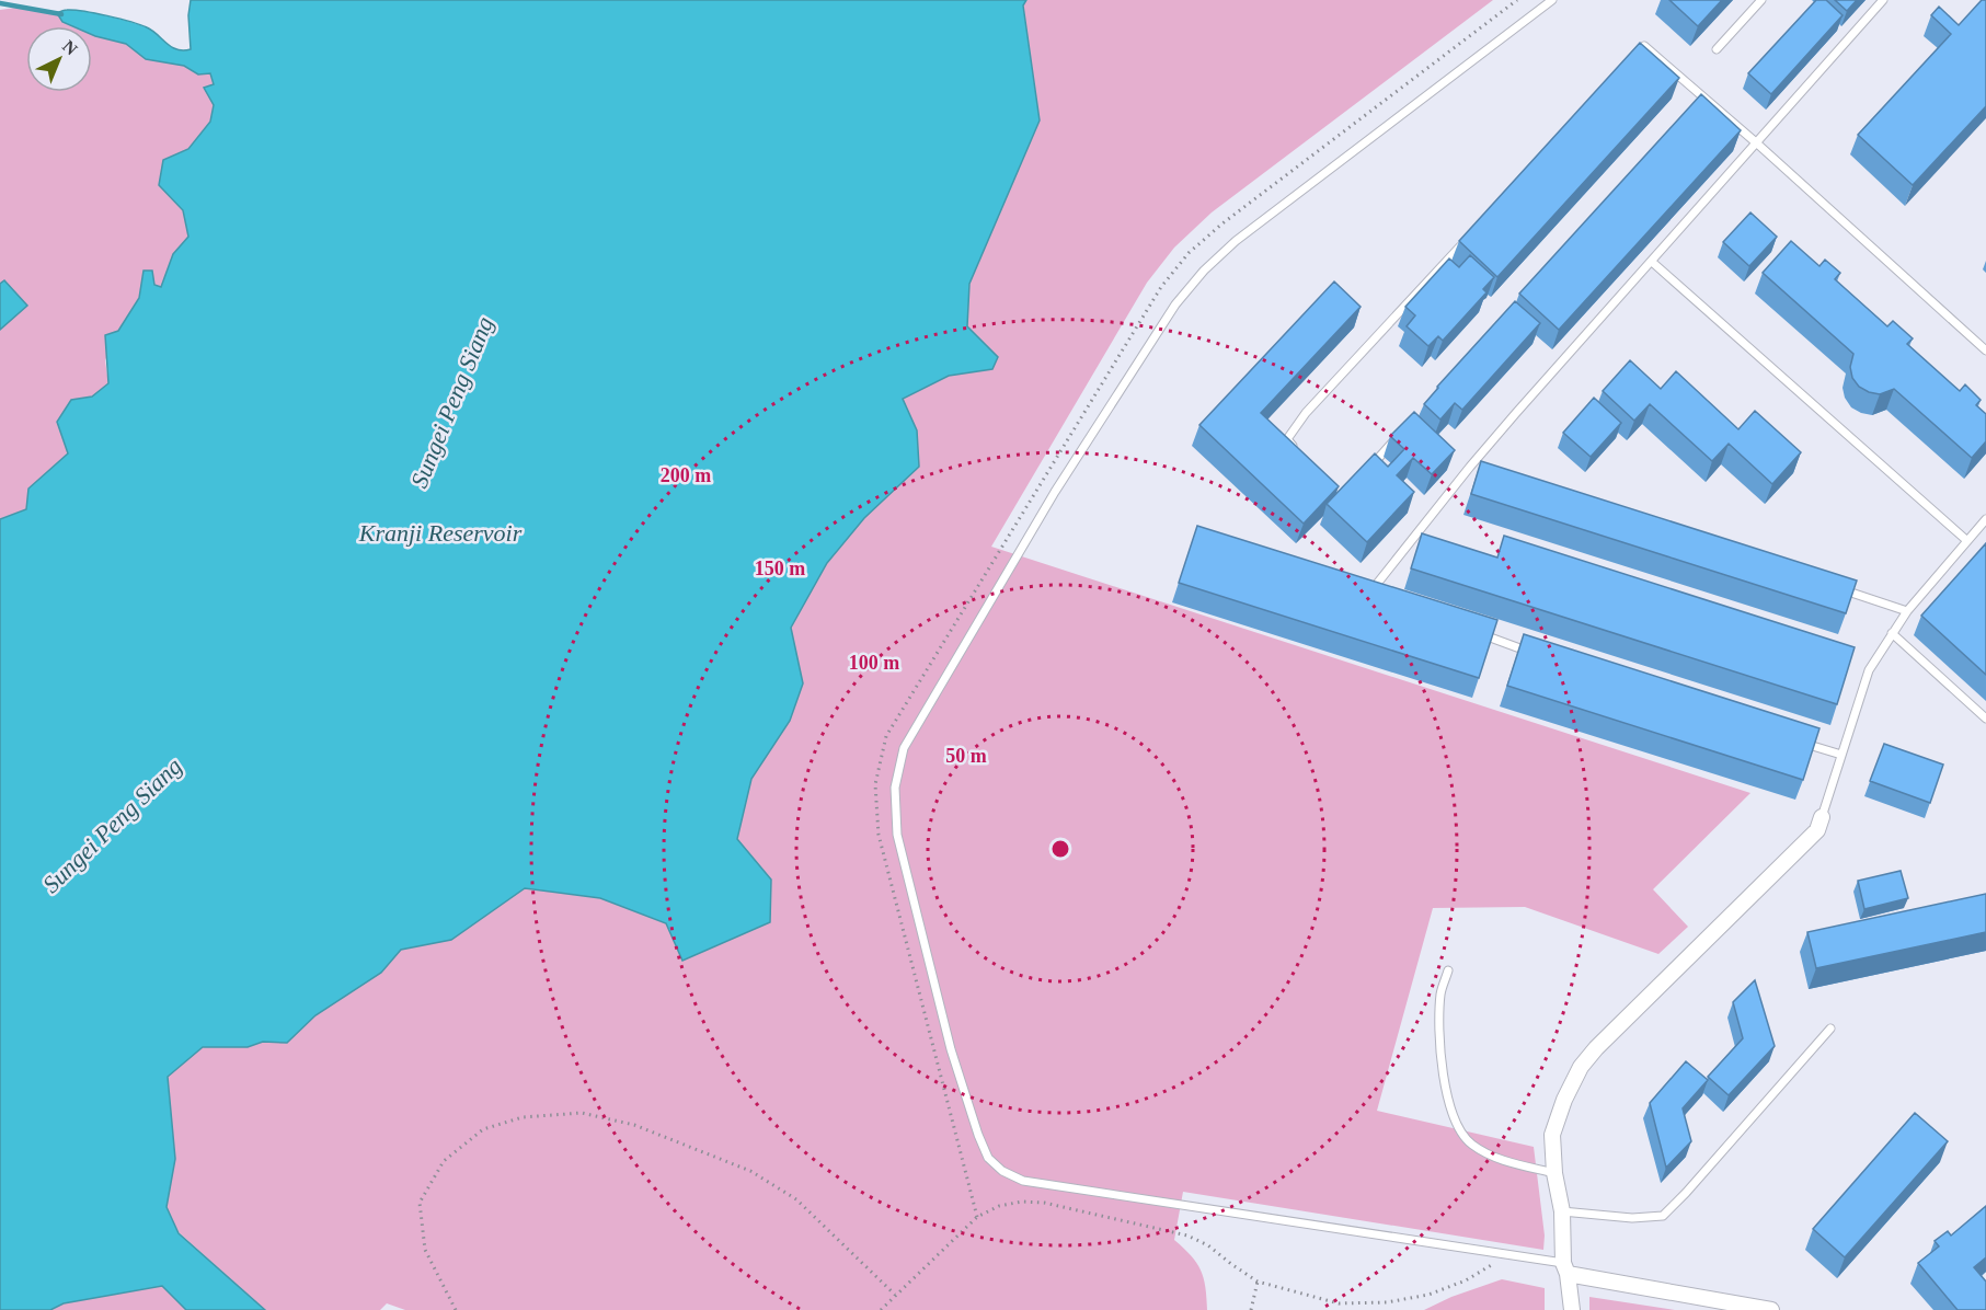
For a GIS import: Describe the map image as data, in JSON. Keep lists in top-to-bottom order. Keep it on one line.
{"water":["Sungei Peng Siang","Kranji Reservoir"],"north":"top right","rings":["200 m","150 m","100 m","50 m"]}
